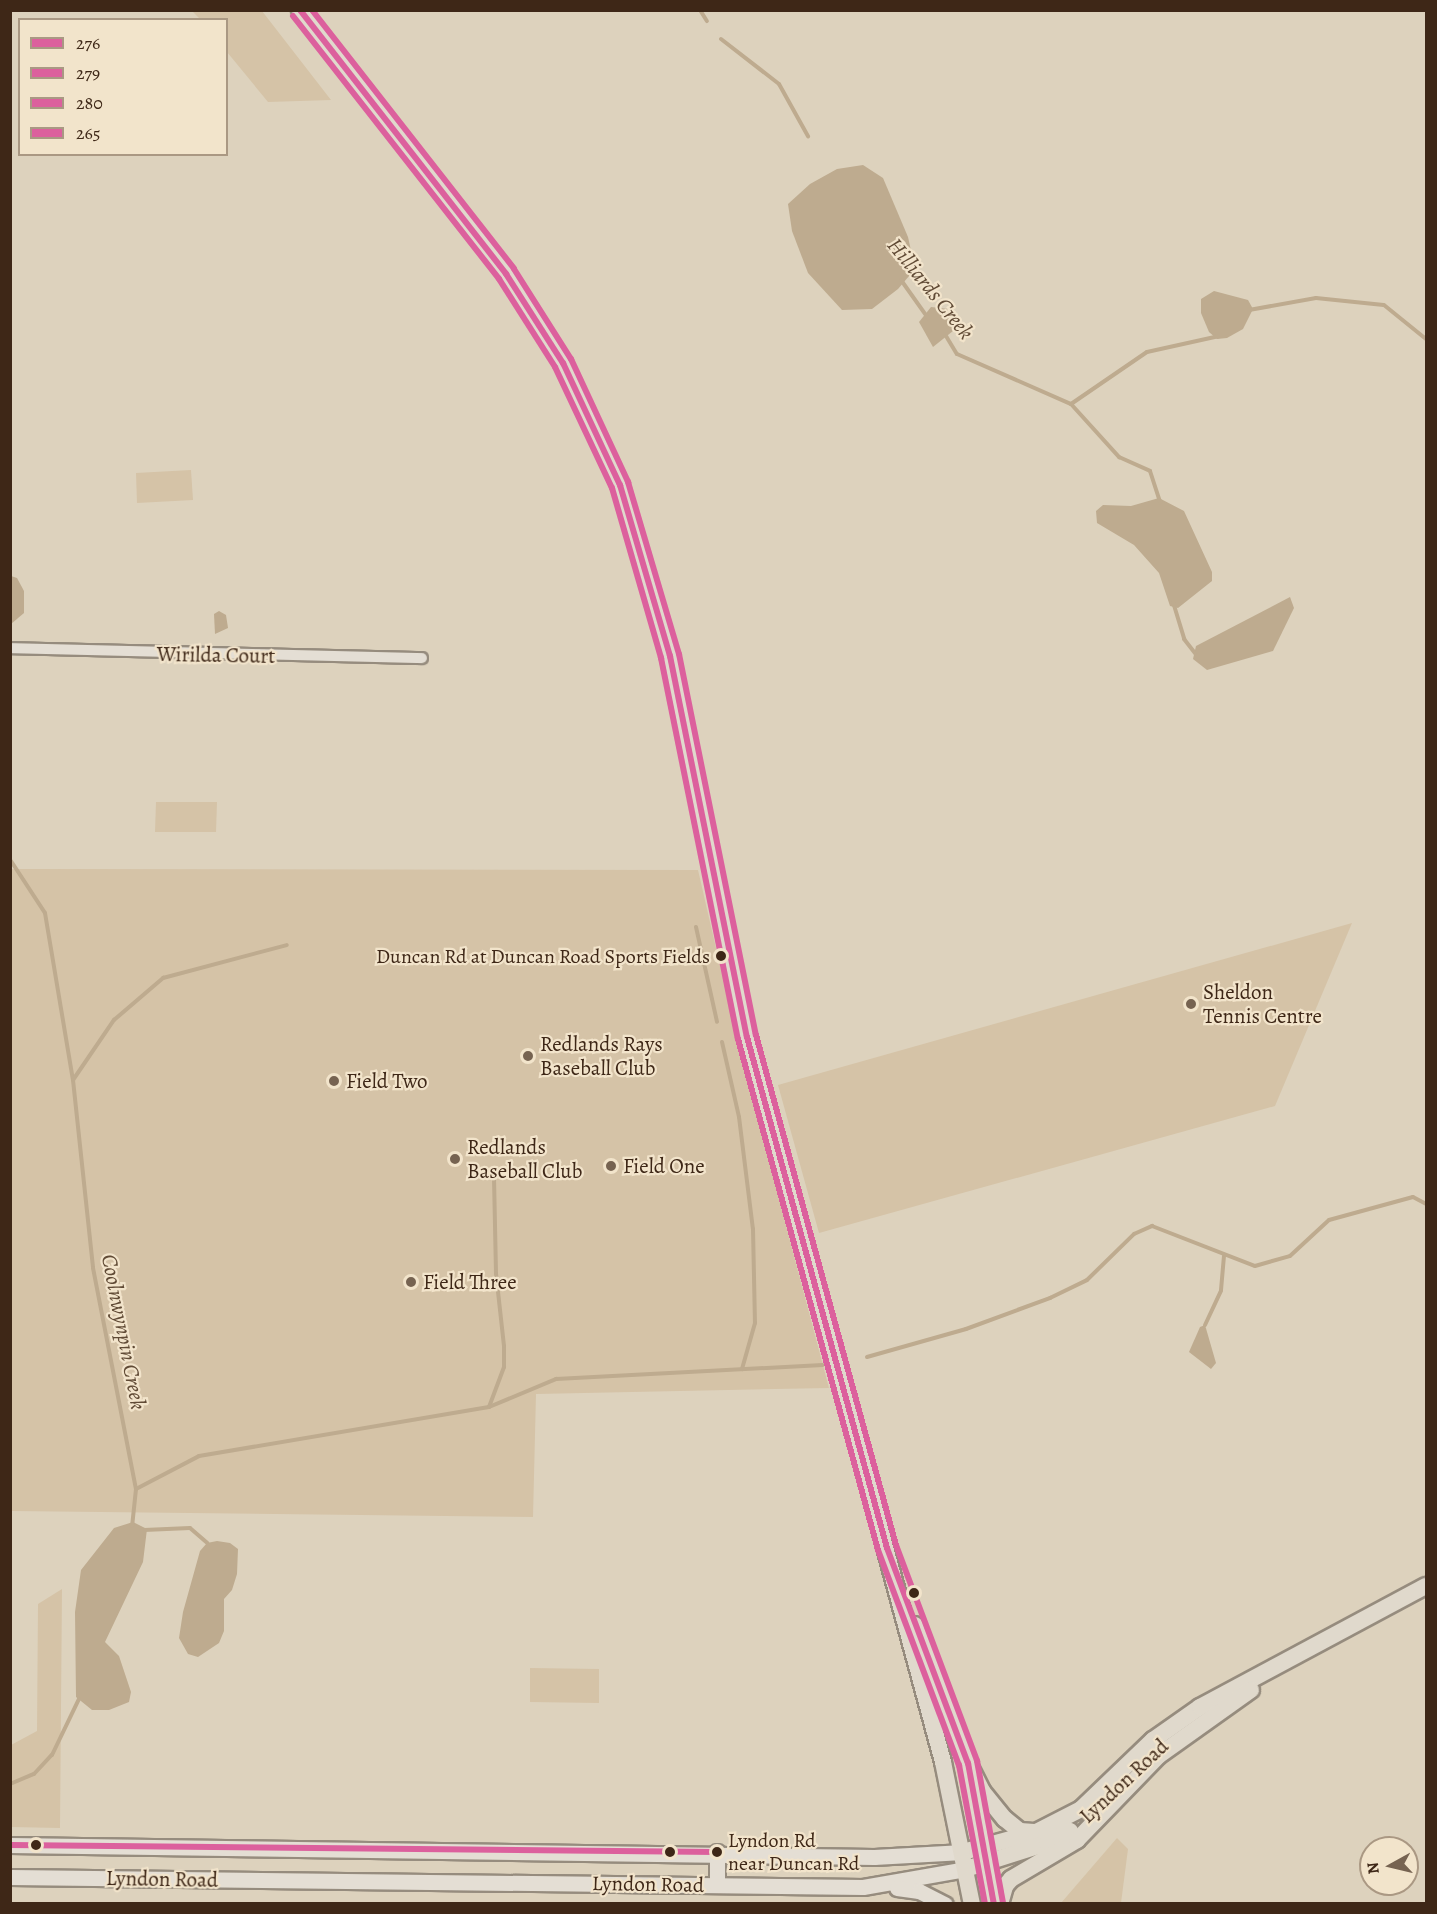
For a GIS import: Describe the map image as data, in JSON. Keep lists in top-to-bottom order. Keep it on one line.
{"streets":{"main road":["Lyndon Road"],"street":["Wirilda Court"]},"water":["Hilliards Creek","Coolnwynpin Creek"],"places":["Duncan Rd at Duncan Road Sports Fields","Sheldon Tennis Centre","Redlands Rays Baseball Club","Field Two","Redlands Baseball Club","Field One","Field Three","Lyndon Rd near Duncan Rd"],"lines":["transit line 276","transit line 280","transit line 279","transit line 265"],"legend":["276","279","280","265"],"north":"left"}
